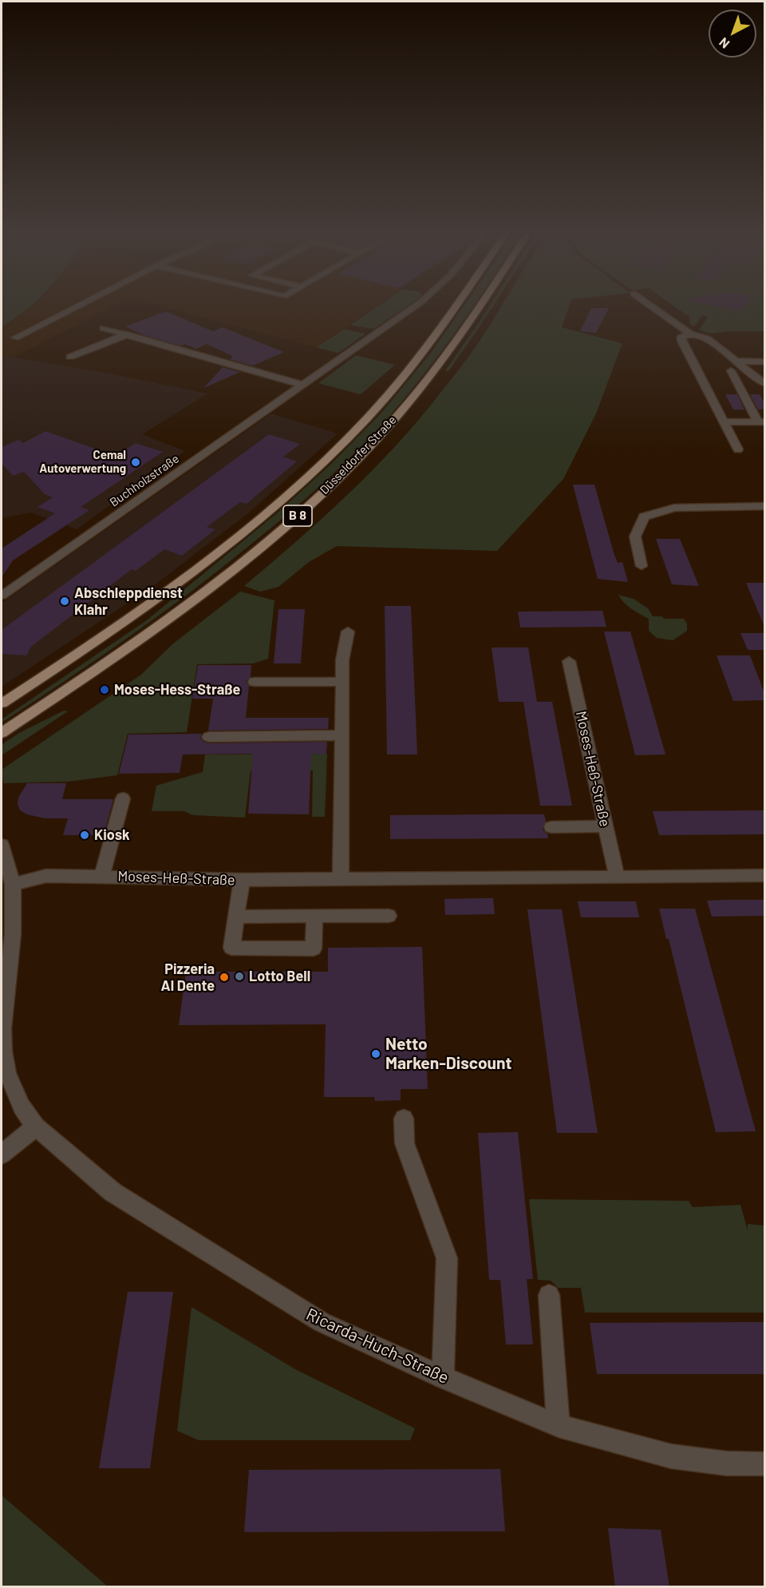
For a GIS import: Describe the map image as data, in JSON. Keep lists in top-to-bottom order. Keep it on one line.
{"streets":{"main road":["Düsseldorfer Straße","B 8"],"street":["Buchholzstraße","Moses-Heß-Straße","Ricarda-Huch-Straße"]},"crossings":[["Moses-Heß-Straße","Ricarda-Huch-Straße"]],"places":["Cemal Autoverwertung","Abschleppdienst Klahr","Moses-Hess-Straße","Kiosk","Lotto Bell","Pizzeria Al Dente","Netto Marken-Discount"],"north":"bottom left"}
